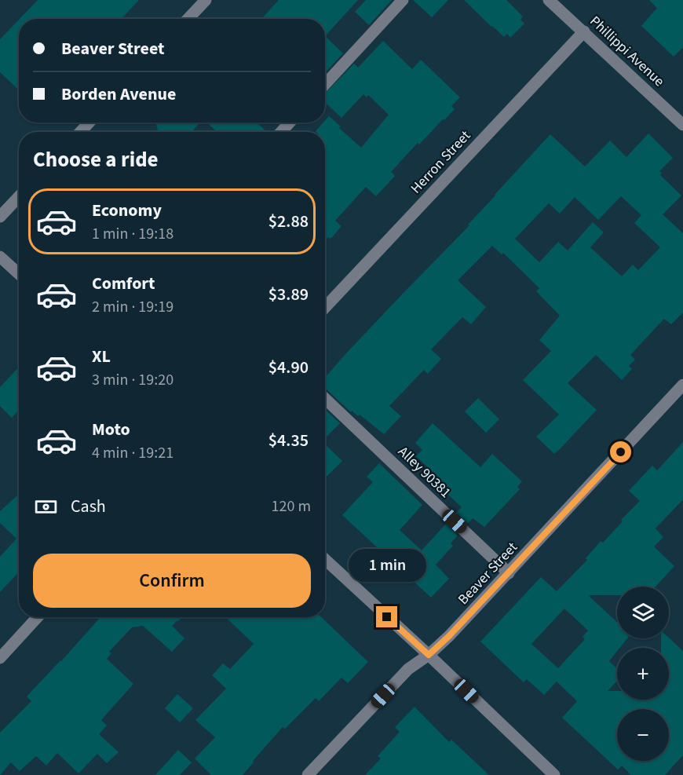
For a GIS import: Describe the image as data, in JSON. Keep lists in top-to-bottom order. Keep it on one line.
{"streets":{"street":["Phillippi Avenue","Herron Street","Alley 90381","Beaver Street"]},"crossings":[["Phillippi Avenue","Herron Street"],["Alley 90381","Beaver Street"]],"page":{"banner":["Beaver Street","Borden Avenue"],"heading":"Choose a ride","list":[{"name":"Economy","note":"1 min · 19:18","value":"$2.88"},{"name":"Comfort","note":"2 min · 19:19","value":"$3.89"},{"name":"XL","note":"3 min · 19:20","value":"$4.90"},{"name":"Moto","note":"4 min · 19:21","value":"$4.35"}],"pay":["Cash","120 m"],"buttons":"Confirm","bubble":"1 min","map_buttons":["+","−"]}}
